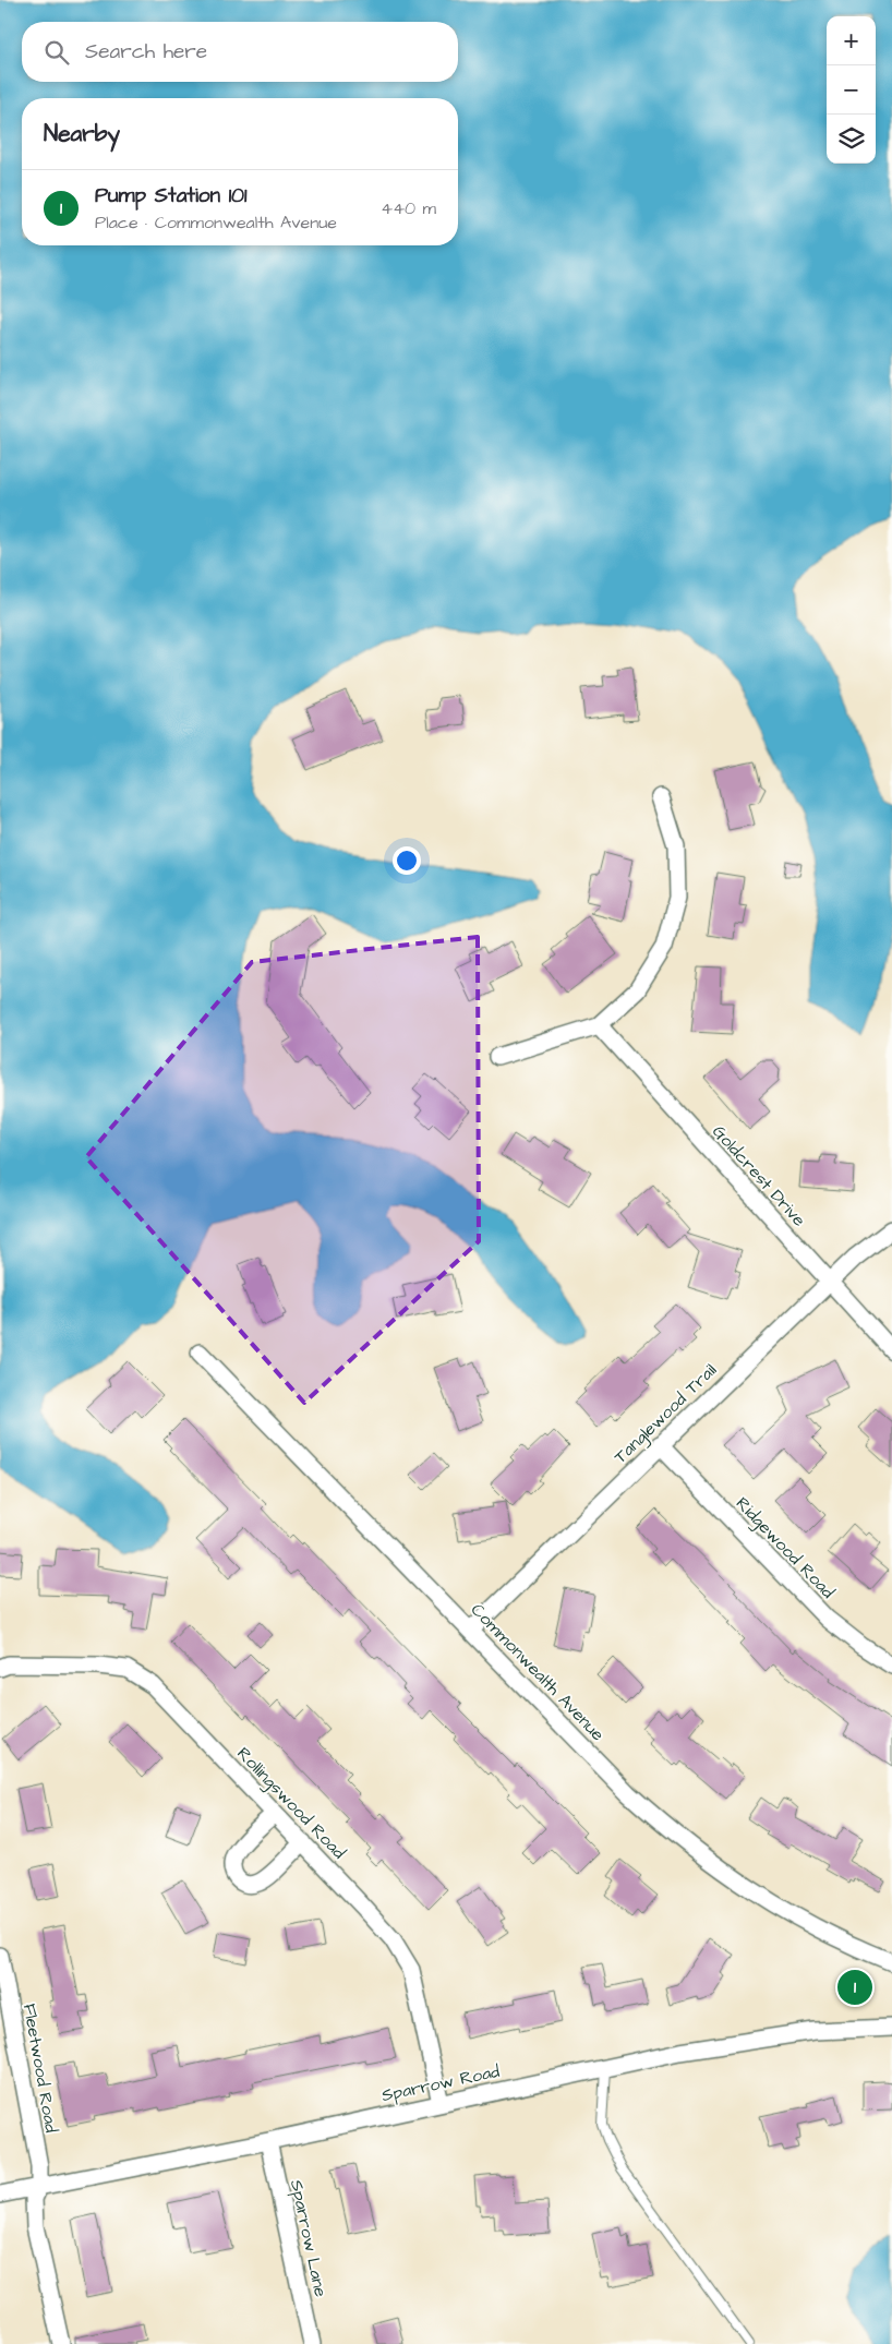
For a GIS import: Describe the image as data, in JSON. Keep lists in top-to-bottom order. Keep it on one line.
{"streets":{"street":["Goldcrest Drive","Tanglewood Trail","Ridgewood Road","Commonwealth Avenue","Rollingswood Road","Fleetwood Road","Sparrow Road","Sparrow Lane"]},"crossings":[["Goldcrest Drive","Tanglewood Trail"],["Tanglewood Trail","Ridgewood Road"],["Tanglewood Trail","Commonwealth Avenue"],["Rollingswood Road","Sparrow Road"],["Fleetwood Road","Sparrow Road"],["Sparrow Road","Sparrow Lane"]],"page":{"map_buttons":["+","−"],"search":"Search here","heading":"Nearby","list":[{"mark":"1","name":"Pump Station 101","note":"Place · Commonwealth Avenue","value":"440 m"}],"pins":"1"}}
